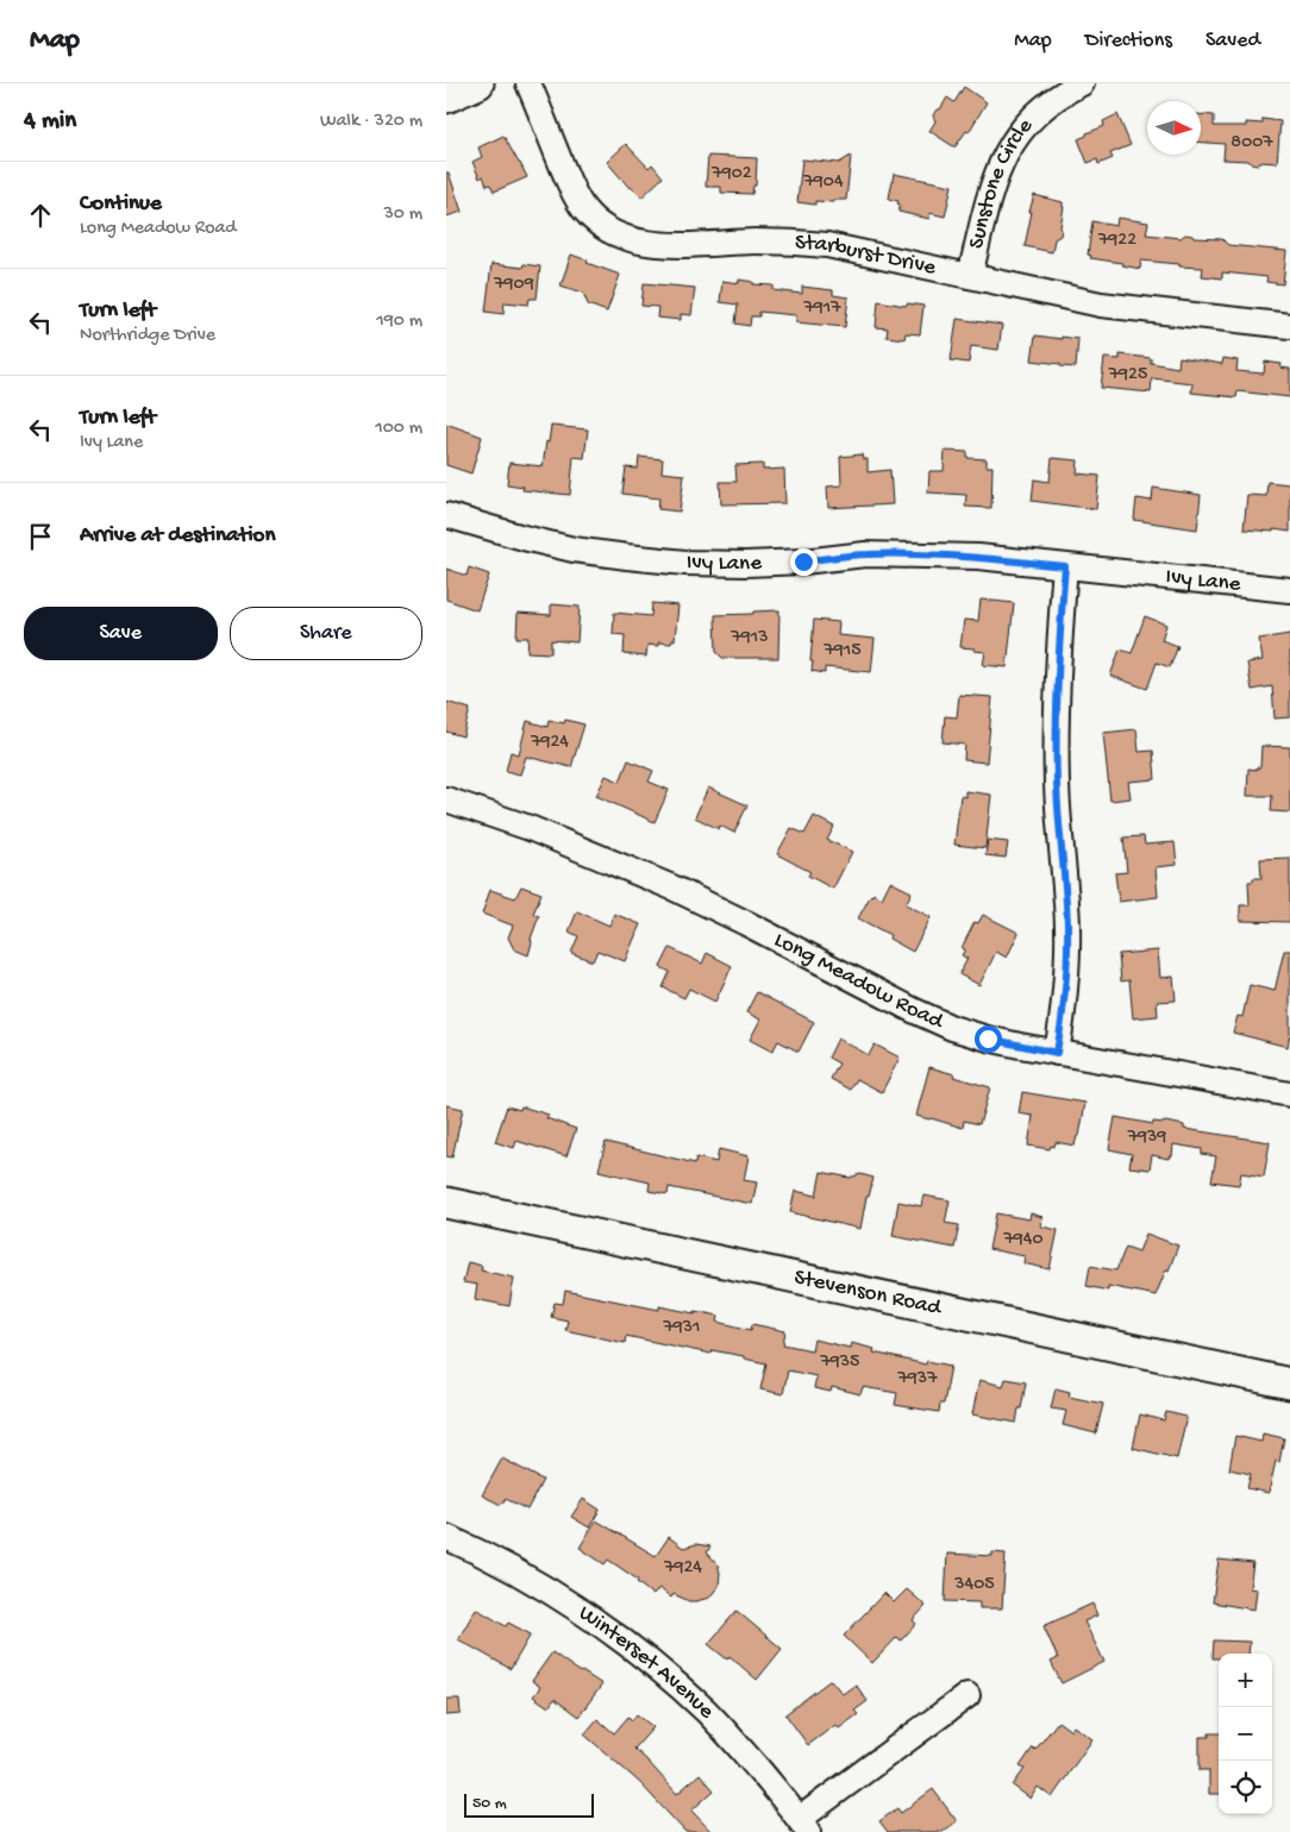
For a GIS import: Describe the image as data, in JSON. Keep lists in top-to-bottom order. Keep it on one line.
{"streets":{"main road":["Stevenson Road"],"street":["Sunstone Circle","Starburst Drive","Ivy Lane","Long Meadow Road","Winterset Avenue"]},"crossings":[["Sunstone Circle","Starburst Drive"]],"house_numbers":["8007","7902","7904","7922","7909","7917","7925","7913","7915","7924","7939","7940","7931","7935","7937","7924","3405"],"scale_bar":"50 m","north":"right","page":{"header":"Map","nav":["Map","Directions","Saved"],"heading":["4 min","Walk · 320 m"],"list":[["Continue","Long Meadow Road","30 m"],["Turn left","Northridge Drive","190 m"],["Turn left","Ivy Lane","100 m"],"Arrive at destination"],"buttons":["Save","Share"],"map_buttons":["+","−"],"scale":"50 m"}}
